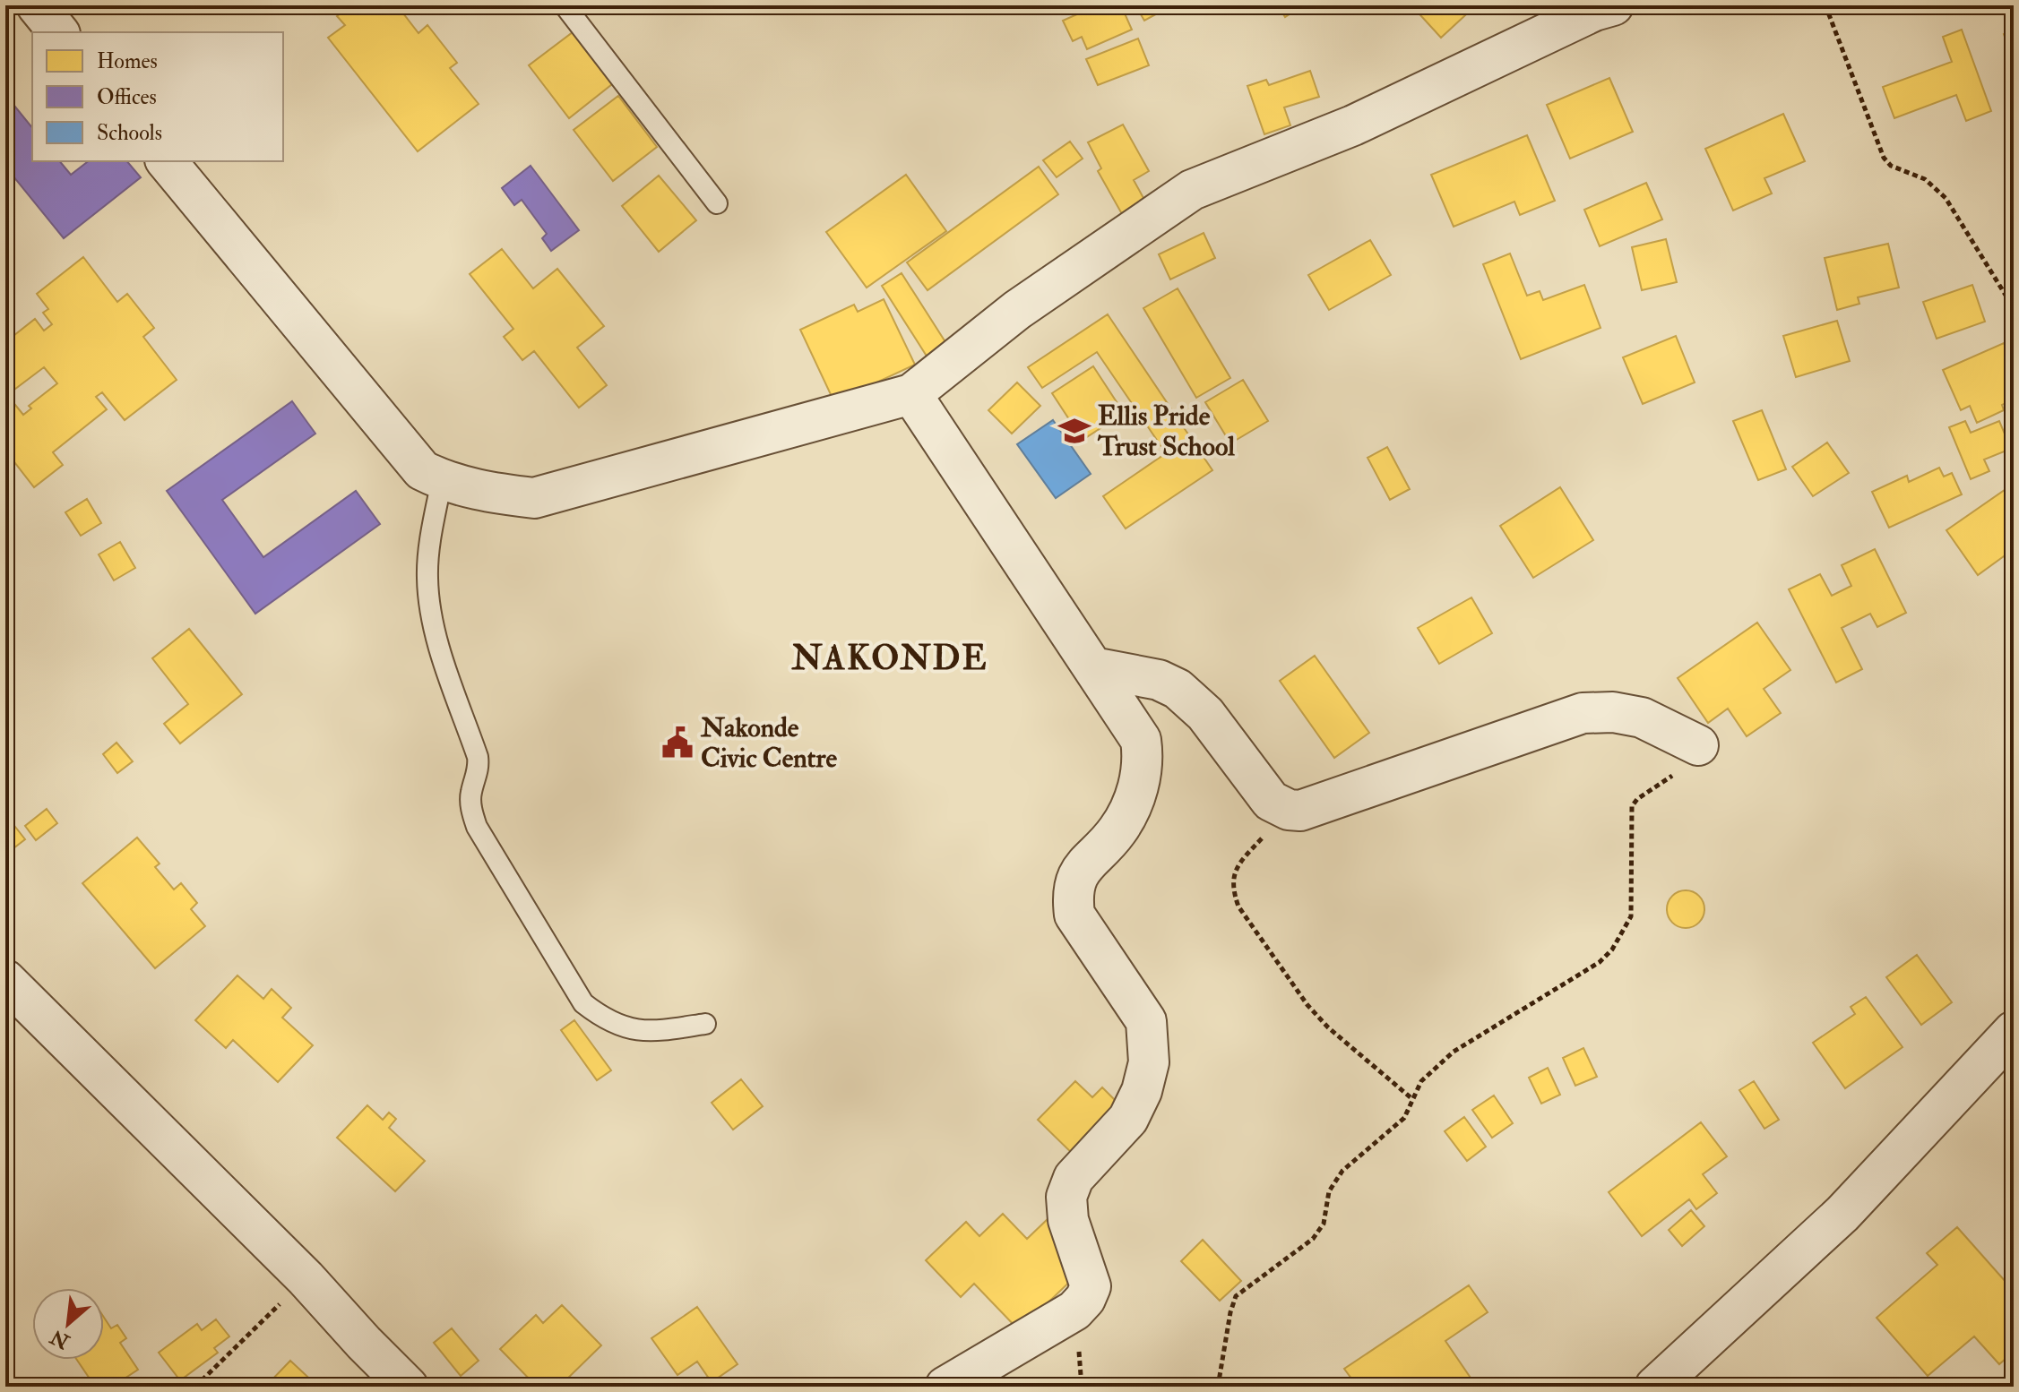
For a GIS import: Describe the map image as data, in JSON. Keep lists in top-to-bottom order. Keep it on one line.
{"districts":["NAKONDE"],"places":{"school or university":["Ellis Pride Trust School"],"public building":["Nakonde Civic Centre"]},"legend":["Homes","Offices","Schools"],"north":"bottom left"}
